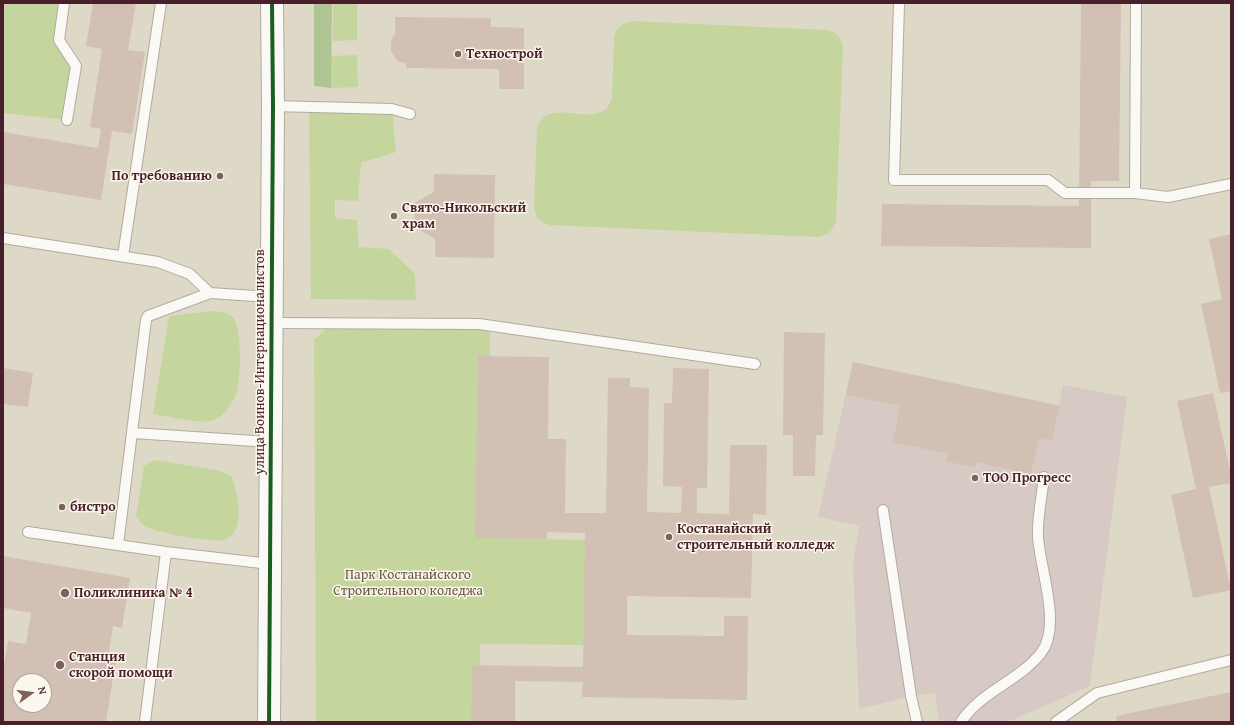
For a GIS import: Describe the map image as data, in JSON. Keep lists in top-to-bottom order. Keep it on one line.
{"streets":{"street":["улица Воинов-Интернационалистов"]},"parks":["Парк Костанайского Строительного коледжа"],"places":["Технострой","По требованию","Свято-Никольский храм","ТОО Прогресс","бистро","Костанайский строительный колледж","Поликлиника № 4","Станция скорой помощи"],"north":"right"}
